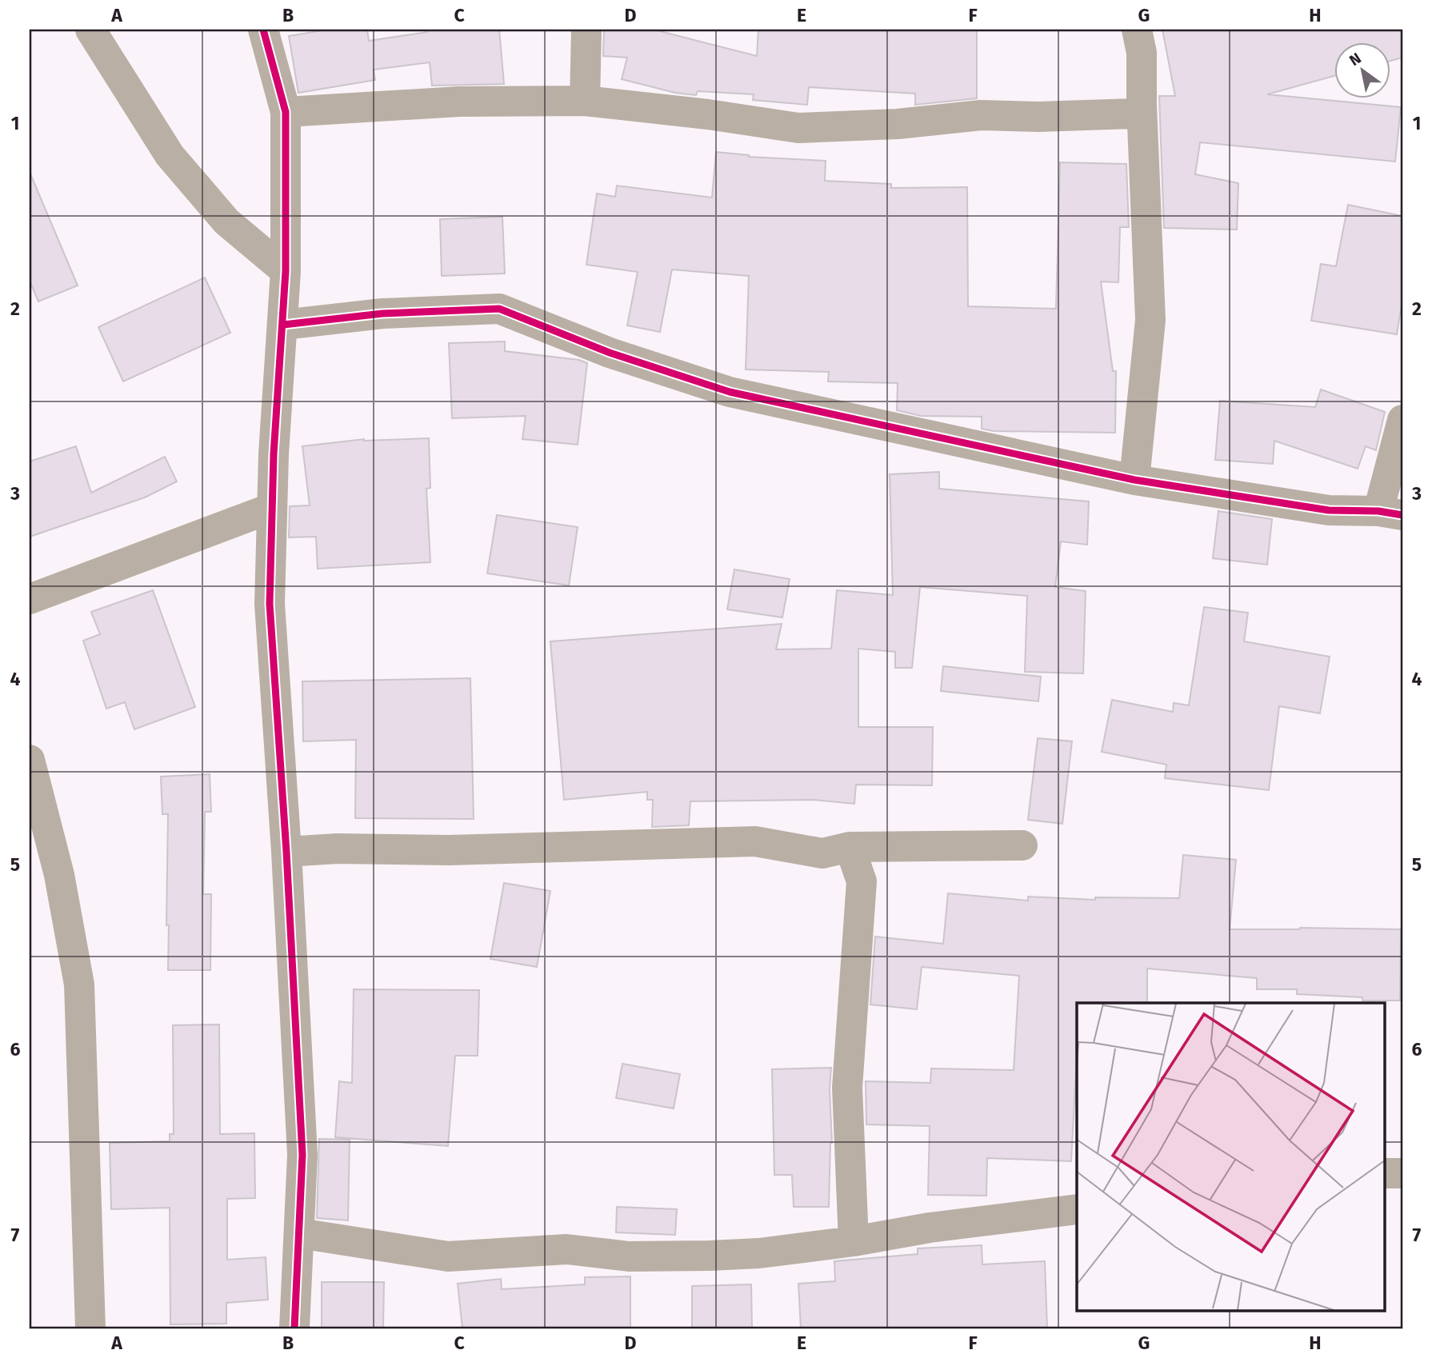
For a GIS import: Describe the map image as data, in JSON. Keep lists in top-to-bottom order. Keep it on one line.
{"north":"top left","grid":{"columns":["A","B","C","D","E","F","G","H"],"rows":["1","2","3","4","5","6","7"]}}
